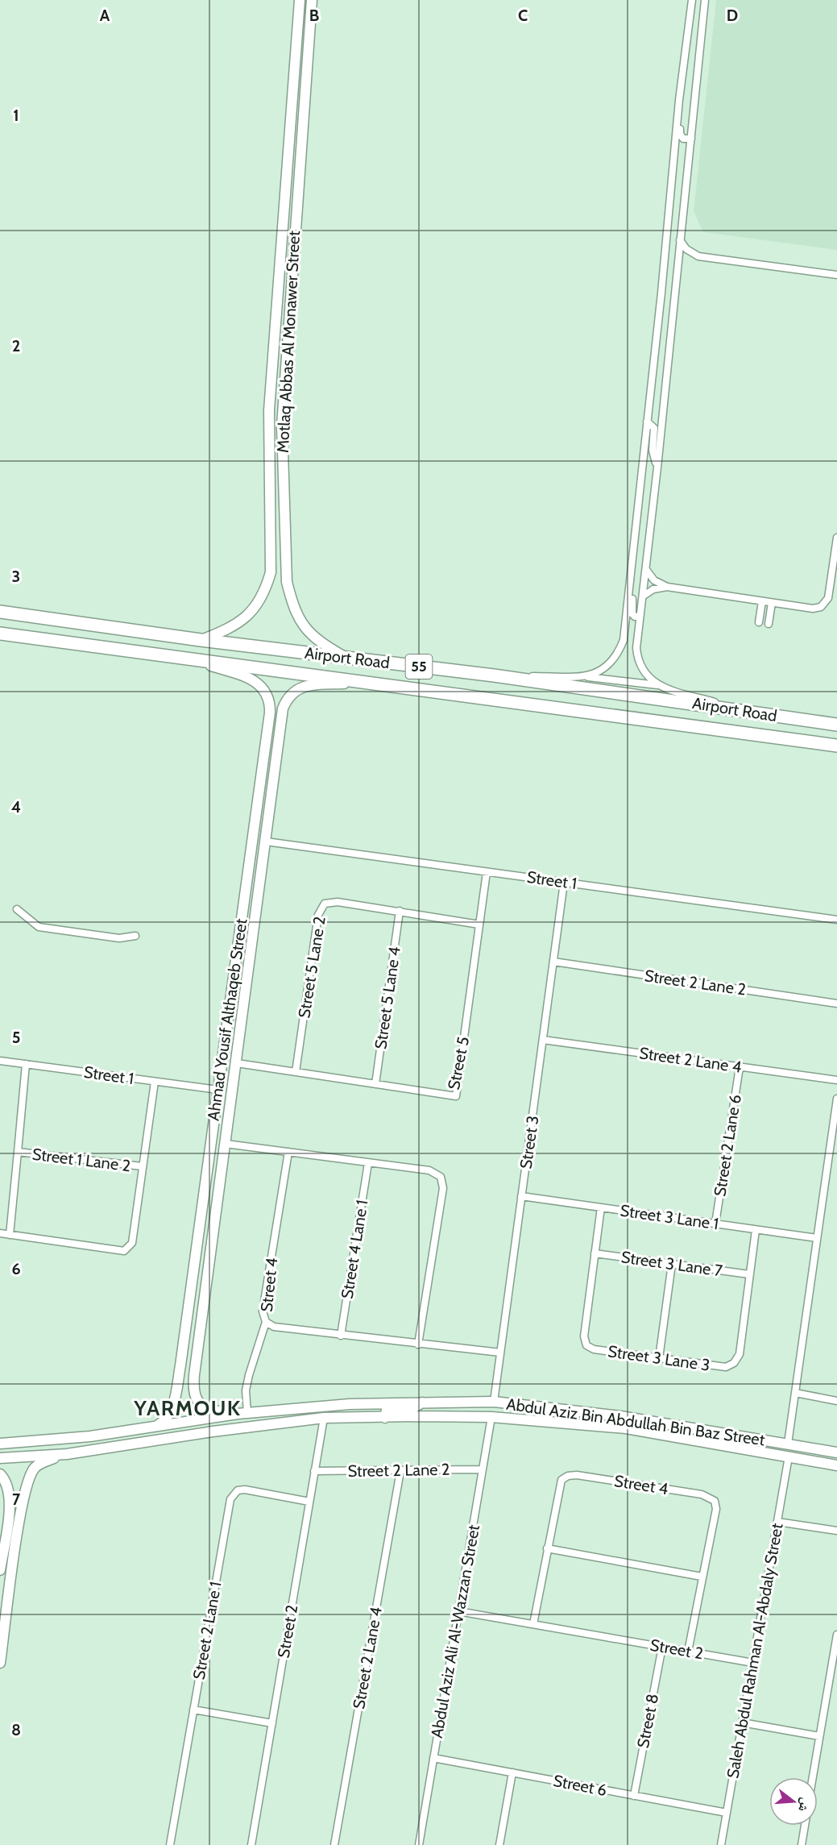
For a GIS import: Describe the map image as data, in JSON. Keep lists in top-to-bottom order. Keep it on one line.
{"streets":{"highway":["Airport Road","55"],"street":["Motlaq Abbas Al Monawer Street","Street 1","Street 5 Lane 2","Street 2 Lane 2","Street 5 Lane 4","Ahmad Yousif Althaqeb Street","Street 2 Lane 4","Street 5","Street 3","Street 2 Lane 6","Street 1 Lane 2","Street 3 Lane 1","Street 4 Lane 1","Street 3 Lane 7","Street 4","Street 3 Lane 3","Abdul Aziz Bin Abdullah Bin Baz Street","Street 2 Lane 1","Street 2","Abdul Aziz Ali Al-Wazzan Street","Saleh Abdul Rahman Al-Abdaly Street","Street 8","Street 6"]},"crossings":[["Motlaq Abbas Al Monawer Street","Airport Road"],["Airport Road","Ahmad Yousif Althaqeb Street"],["Street 1","Ahmad Yousif Althaqeb Street"],["Street 1","Street 5"],["Street 1","Street 3"],["Street 1","Street 1 Lane 2"],["Street 5 Lane 2","Street 5 Lane 4"],["Street 5 Lane 2","Street 5"],["Street 2 Lane 2","Street 2 Lane 4"],["Street 2 Lane 2","Street 3"],["Street 2 Lane 2","Street 2"],["Street 2 Lane 2","Abdul Aziz Ali Al-Wazzan Street"],["Street 5 Lane 4","Street 5"],["Ahmad Yousif Althaqeb Street","Street 5"],["Ahmad Yousif Althaqeb Street","Abdul Aziz Bin Abdullah Bin Baz Street"],["Street 2 Lane 4","Street 3"],["Street 2 Lane 4","Street 2 Lane 6"],["Street 3","Street 3 Lane 1"],["Street 3","Street 4"],["Street 3","Abdul Aziz Bin Abdullah Bin Baz Street"],["Street 2 Lane 6","Street 3 Lane 1"],["Street 3 Lane 1","Street 3 Lane 3"],["Street 4 Lane 1","Street 4"],["Street 3 Lane 7","Street 3 Lane 3"],["Street 4","Street 2"],["Abdul Aziz Bin Abdullah Bin Baz Street","Street 2"],["Abdul Aziz Bin Abdullah Bin Baz Street","Abdul Aziz Ali Al-Wazzan Street"],["Abdul Aziz Bin Abdullah Bin Baz Street","Saleh Abdul Rahman Al-Abdaly Street"],["Street 2 Lane 1","Street 2"],["Street 2","Abdul Aziz Ali Al-Wazzan Street"],["Street 2","Saleh Abdul Rahman Al-Abdaly Street"],["Street 2","Street 8"],["Abdul Aziz Ali Al-Wazzan Street","Street 6"],["Saleh Abdul Rahman Al-Abdaly Street","Street 6"],["Street 8","Street 6"]],"districts":["YARMOUK"],"north":"right","grid":{"columns":["A","B","C","D"],"rows":["1","2","3","4","5","6","7","8"]}}
